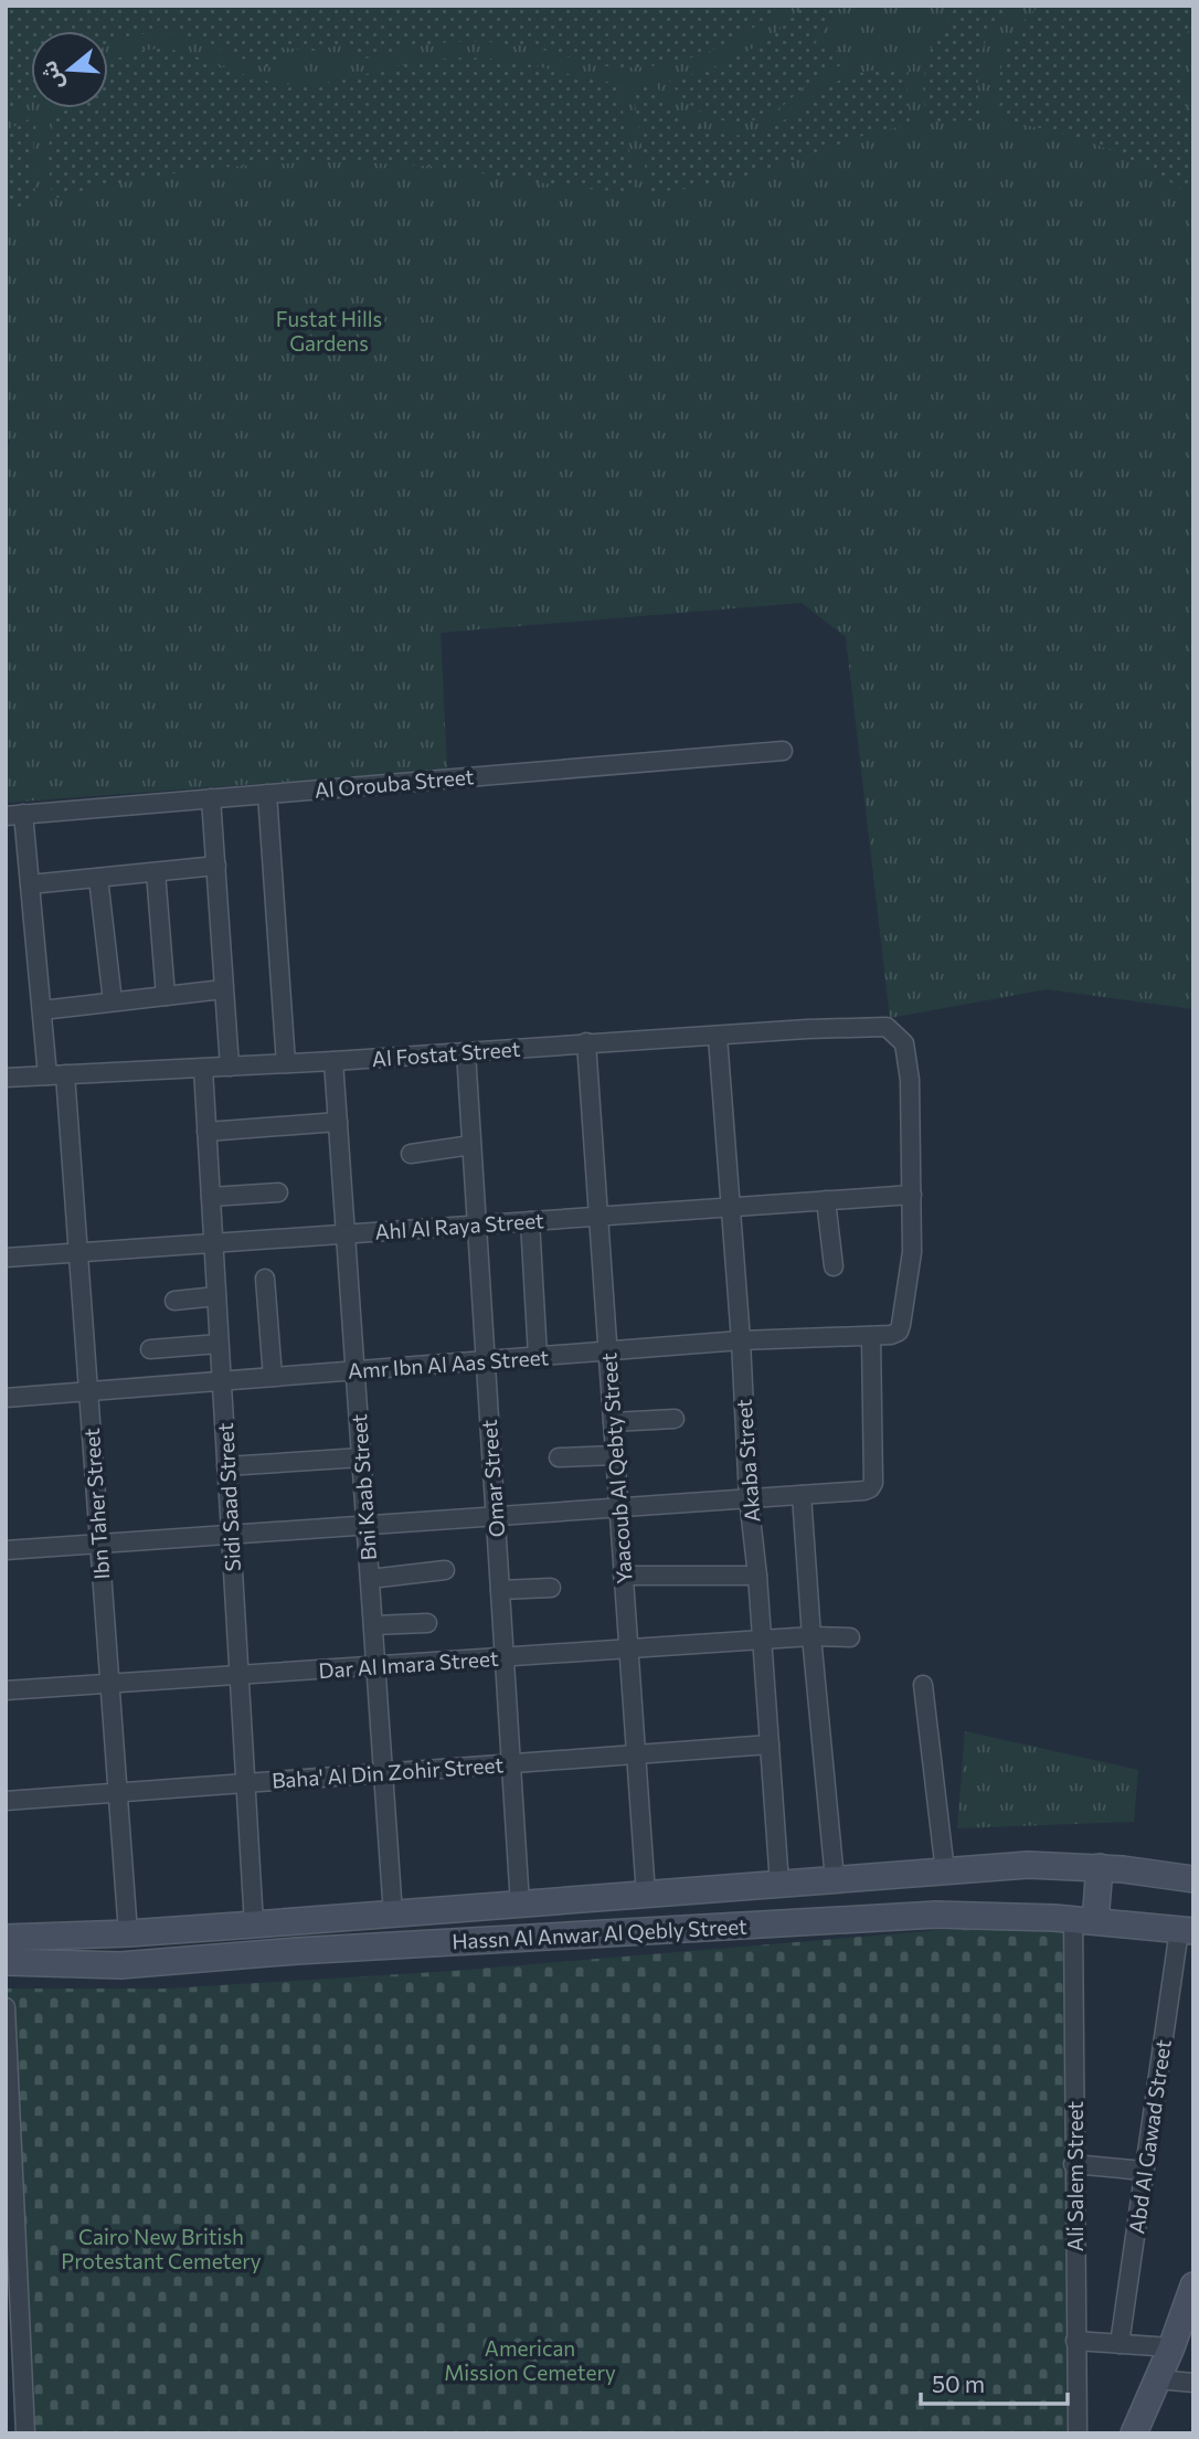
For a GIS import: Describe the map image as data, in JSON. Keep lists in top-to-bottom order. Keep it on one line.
{"streets":{"main road":["Hassn Al Anwar Al Qebly Street"],"street":["Al Orouba Street","Al Fostat Street","Ahl Al Raya Street","Amr Ibn Al Aas Street","Akaba Street","Yaacoub Al Qebty Street","Omar Street","Bni Kaab Street","Sidi Saad Street","Ibn Taher Street","Dar Al Imara Street","Baha' Al Din Zohir Street","Abd Al Gawad Street","Ali Salem Street"]},"crossings":[["Al Orouba Street","Ibn Taher Street"],["Al Fostat Street","Ahl Al Raya Street"],["Al Fostat Street","Amr Ibn Al Aas Street"],["Al Fostat Street","Akaba Street"],["Al Fostat Street","Yaacoub Al Qebty Street"],["Al Fostat Street","Omar Street"],["Al Fostat Street","Bni Kaab Street"],["Al Fostat Street","Sidi Saad Street"],["Al Fostat Street","Ibn Taher Street"],["Ahl Al Raya Street","Amr Ibn Al Aas Street"],["Ahl Al Raya Street","Akaba Street"],["Ahl Al Raya Street","Yaacoub Al Qebty Street"],["Ahl Al Raya Street","Omar Street"],["Ahl Al Raya Street","Bni Kaab Street"],["Ahl Al Raya Street","Sidi Saad Street"],["Ahl Al Raya Street","Ibn Taher Street"],["Amr Ibn Al Aas Street","Akaba Street"],["Amr Ibn Al Aas Street","Yaacoub Al Qebty Street"],["Amr Ibn Al Aas Street","Omar Street"],["Amr Ibn Al Aas Street","Bni Kaab Street"],["Amr Ibn Al Aas Street","Sidi Saad Street"],["Amr Ibn Al Aas Street","Ibn Taher Street"],["Akaba Street","Dar Al Imara Street"],["Akaba Street","Baha' Al Din Zohir Street"],["Akaba Street","Hassn Al Anwar Al Qebly Street"],["Yaacoub Al Qebty Street","Dar Al Imara Street"],["Yaacoub Al Qebty Street","Baha' Al Din Zohir Street"],["Yaacoub Al Qebty Street","Hassn Al Anwar Al Qebly Street"],["Omar Street","Dar Al Imara Street"],["Omar Street","Baha' Al Din Zohir Street"],["Omar Street","Hassn Al Anwar Al Qebly Street"],["Bni Kaab Street","Dar Al Imara Street"],["Bni Kaab Street","Baha' Al Din Zohir Street"],["Bni Kaab Street","Hassn Al Anwar Al Qebly Street"],["Sidi Saad Street","Dar Al Imara Street"],["Sidi Saad Street","Baha' Al Din Zohir Street"],["Sidi Saad Street","Hassn Al Anwar Al Qebly Street"],["Ibn Taher Street","Dar Al Imara Street"],["Ibn Taher Street","Baha' Al Din Zohir Street"],["Ibn Taher Street","Hassn Al Anwar Al Qebly Street"],["Hassn Al Anwar Al Qebly Street","Abd Al Gawad Street"],["Hassn Al Anwar Al Qebly Street","Ali Salem Street"]],"parks":["Fustat Hills Gardens","Cairo New British Protestant Cemetery","American Mission Cemetery"],"scale_bar":"50 m","north":"left"}
